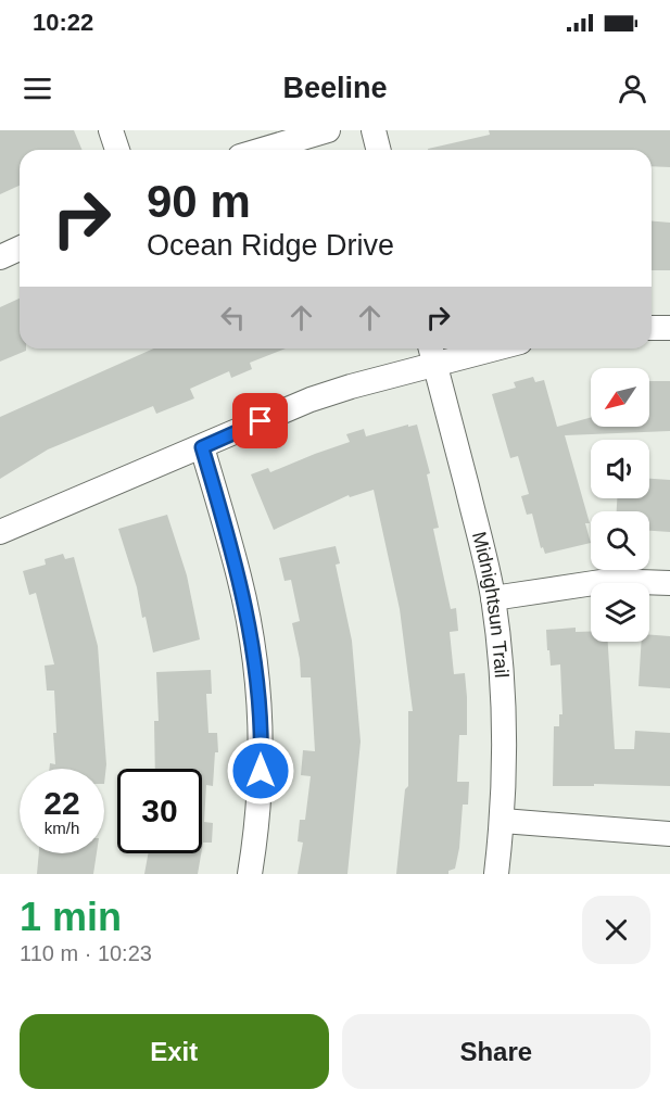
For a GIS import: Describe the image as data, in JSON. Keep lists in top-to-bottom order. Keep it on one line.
{"streets":{"street":["Midnightsun Trail"]},"north":"bottom left","page":{"status":"10:22","header":"Beeline","turn":["90 m","Ocean Ridge Drive"],"speed":"22 km/h","limit":"30","heading":["1 min","110 m · 10:23"],"buttons":["Exit","Share"]}}
